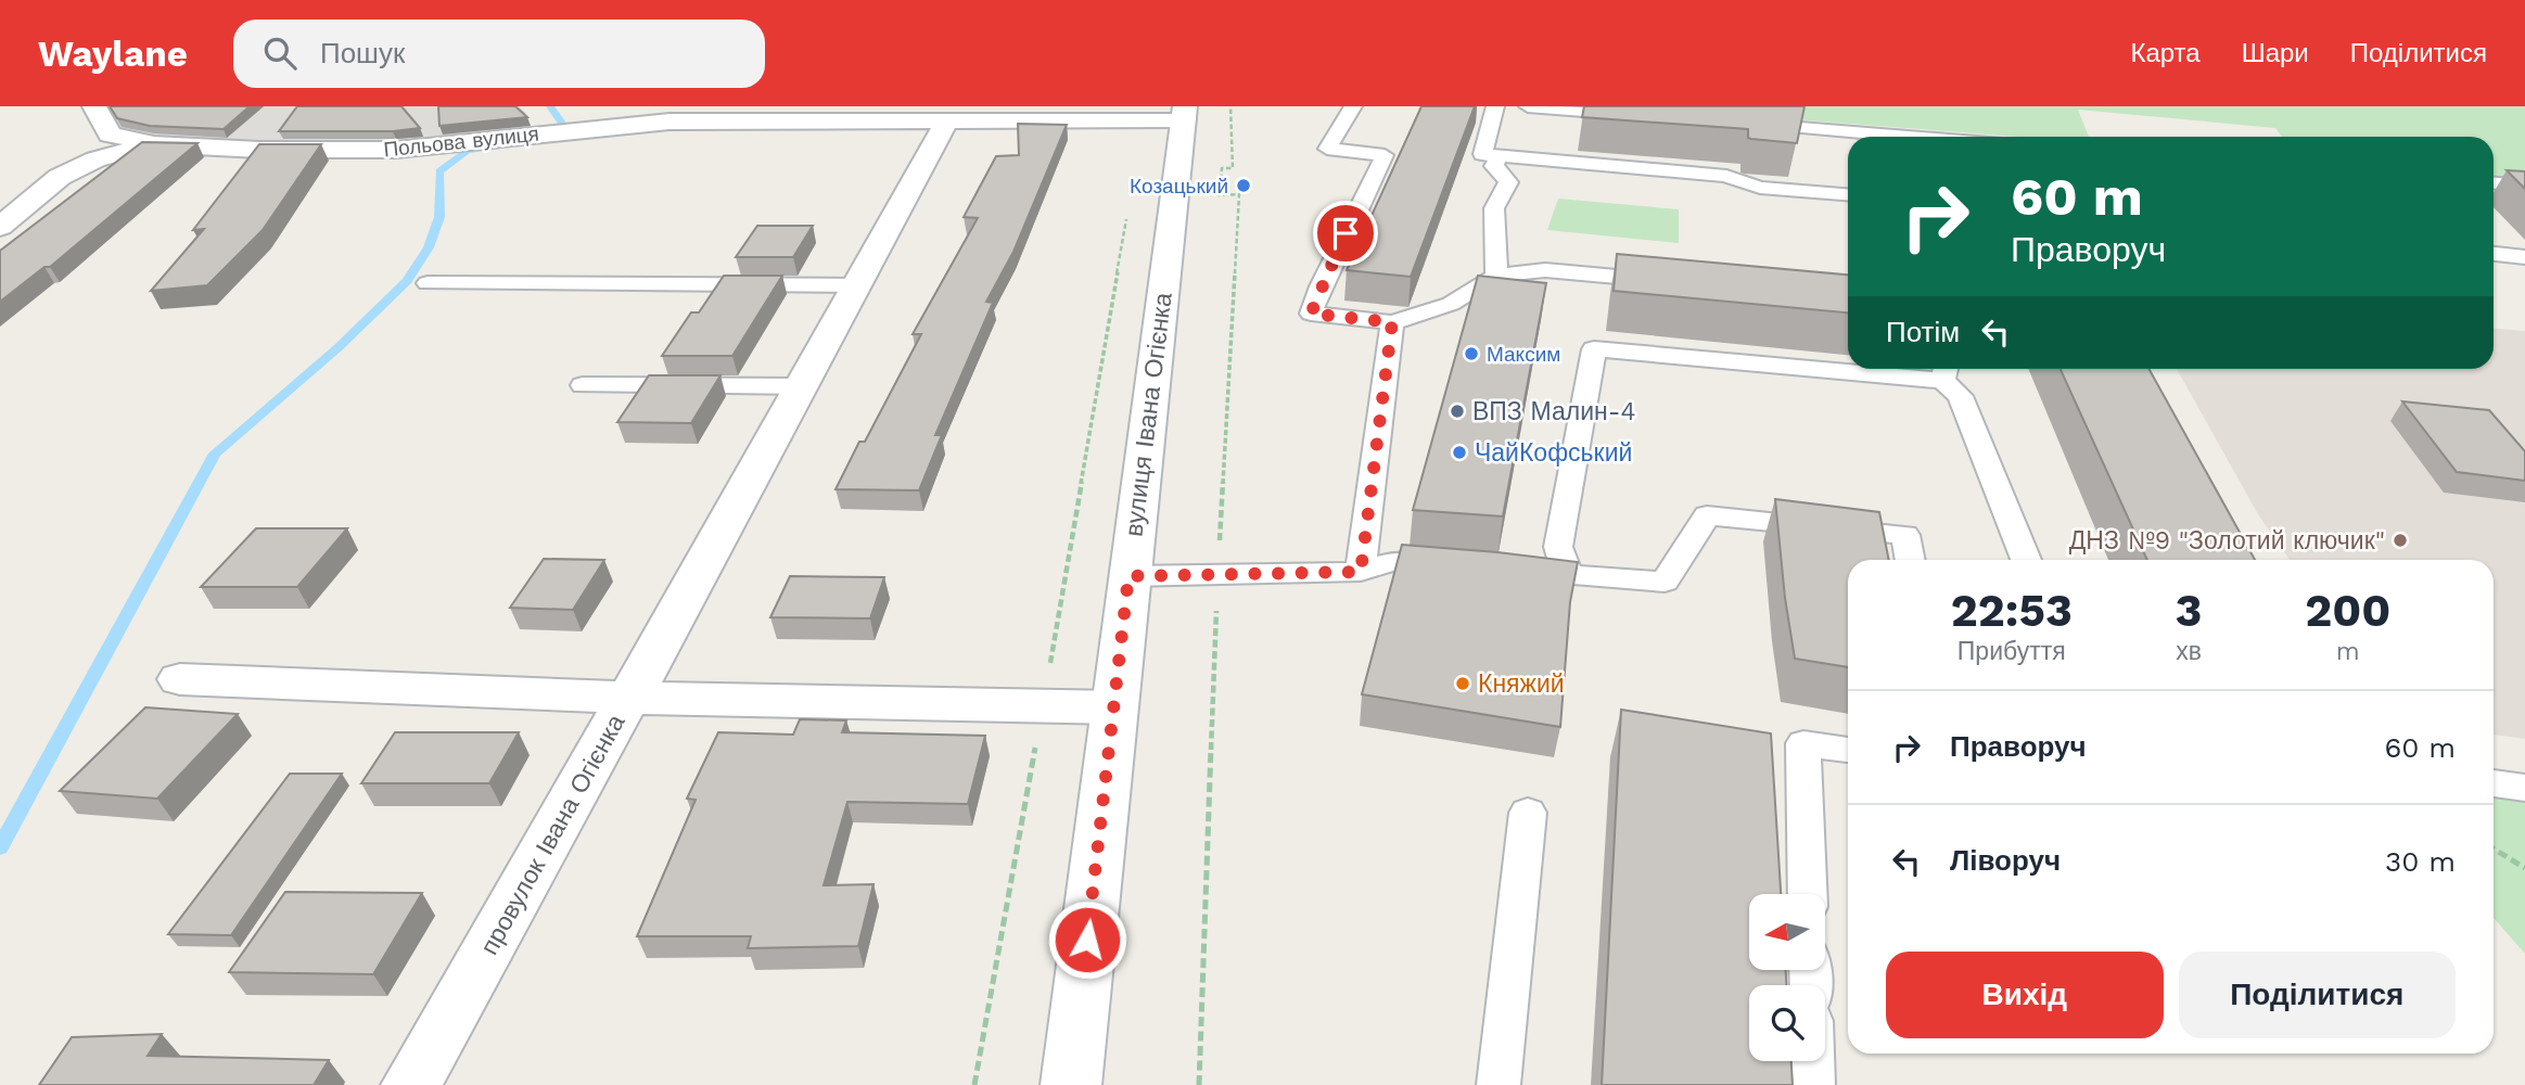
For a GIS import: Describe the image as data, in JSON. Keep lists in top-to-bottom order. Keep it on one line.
{"streets":{"street":["Польова вулиця","вулиця Івана Огієнка","провулок Івана Огієнка"]},"crossings":[["Польова вулиця","вулиця Івана Огієнка"]],"places":["Козацький","Максим","ВПЗ Малин-4","ЧайКофський","ДНЗ №9 \"Золотий ключик\"","Княжий"],"north":"left","page":{"header":"Waylane","search":"Пошук","nav":["Карта","Шари","Поділитися"],"turn":["60 m","Праворуч"],"then":"Потім","eta":["22:53","Прибуття","3","хв","200","m"],"list":[{"name":"Праворуч","value":"60 m"},{"name":"Ліворуч","value":"30 m"}],"buttons":["Вихід","Поділитися"]}}
